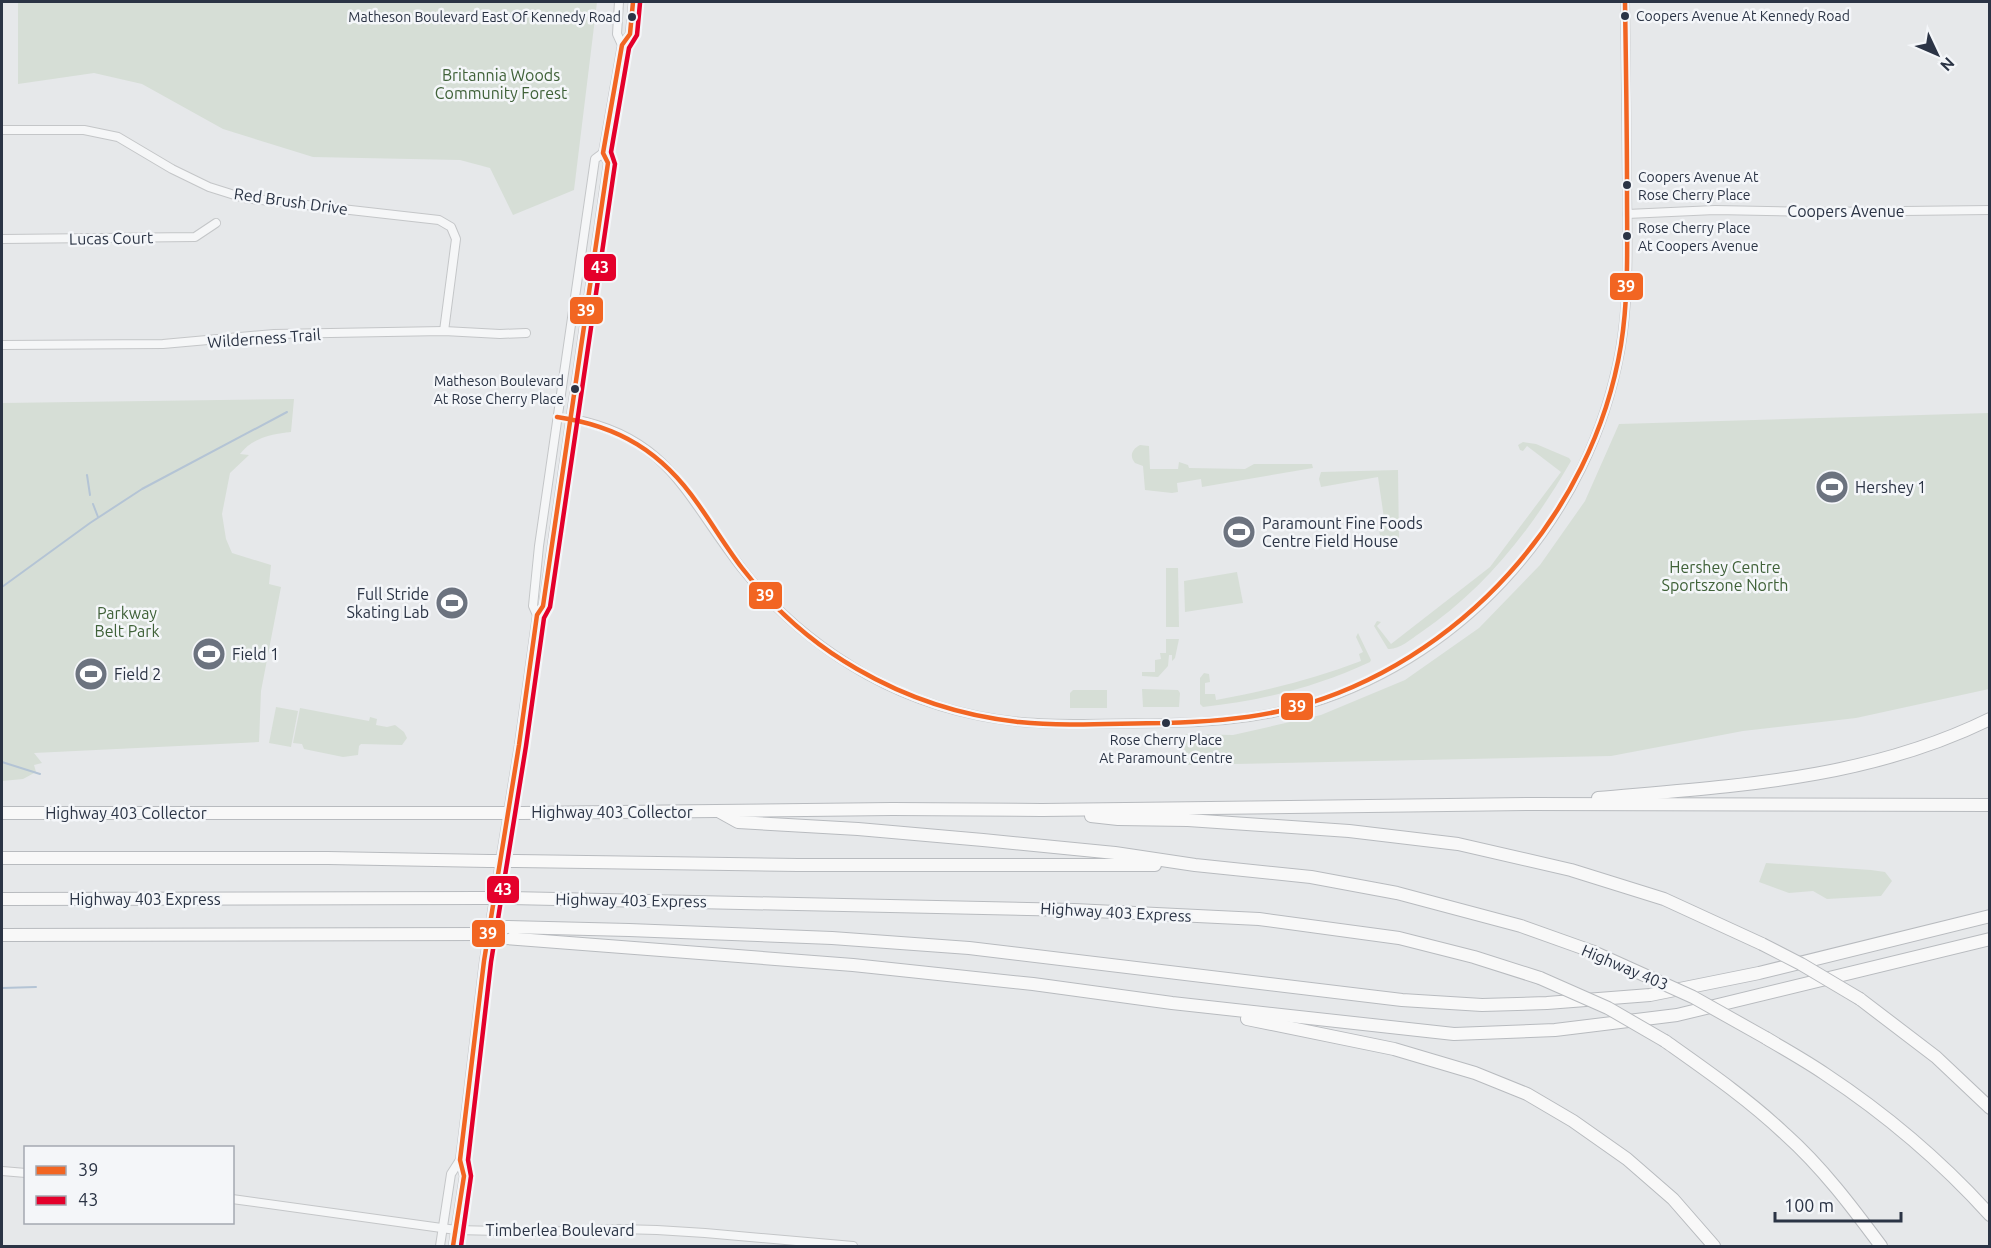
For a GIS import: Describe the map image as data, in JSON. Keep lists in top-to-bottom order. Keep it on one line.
{"streets":{"highway":["Highway 403 Collector","Highway 403 Express","Highway 403"],"street":["Red Brush Drive","Coopers Avenue","Lucas Court","Wilderness Trail","Timberlea Boulevard"]},"crossings":[["Red Brush Drive","Wilderness Trail"]],"parks":["Britannia Woods Community Forest","Hershey Centre Sportszone North","Parkway Belt Park"],"places":{"other":["Coopers Avenue At Kennedy Road","Matheson Boulevard East Of Kennedy Road","Coopers Avenue At Rose Cherry Place","Rose Cherry Place At Coopers Avenue","Matheson Boulevard At Rose Cherry Place","Rose Cherry Place At Paramount Centre"],"sports":["Hershey 1","Paramount Fine Foods Centre Field House","Full Stride Skating Lab","Field 1","Field 2"]},"lines":["transit line 39","transit line 43"],"legend":["39","43"],"scale_bar":"100 m","north":"bottom right"}
